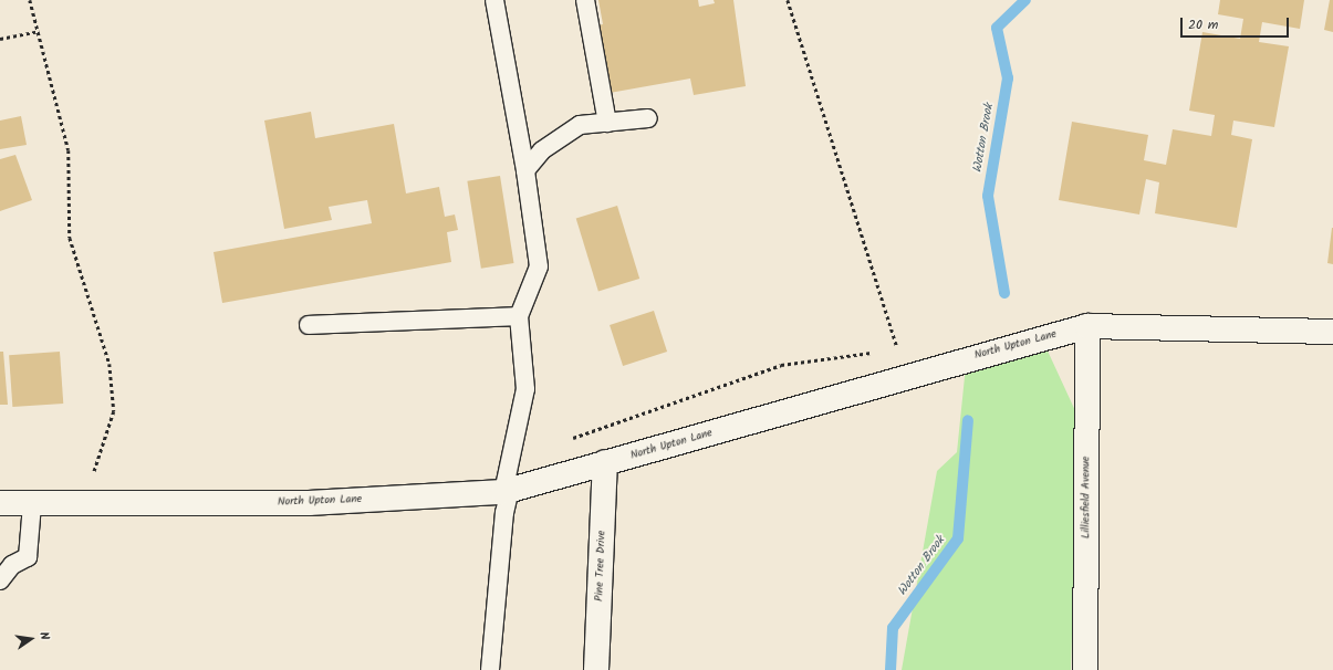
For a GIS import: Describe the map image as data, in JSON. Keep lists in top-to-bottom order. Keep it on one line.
{"streets":{"street":["North Upton Lane","Lilliesfield Avenue","Pine Tree Drive"]},"crossings":[["North Upton Lane","Lilliesfield Avenue"],["North Upton Lane","Pine Tree Drive"]],"water":["Wotton Brook"],"scale_bar":"20 m","north":"right"}
